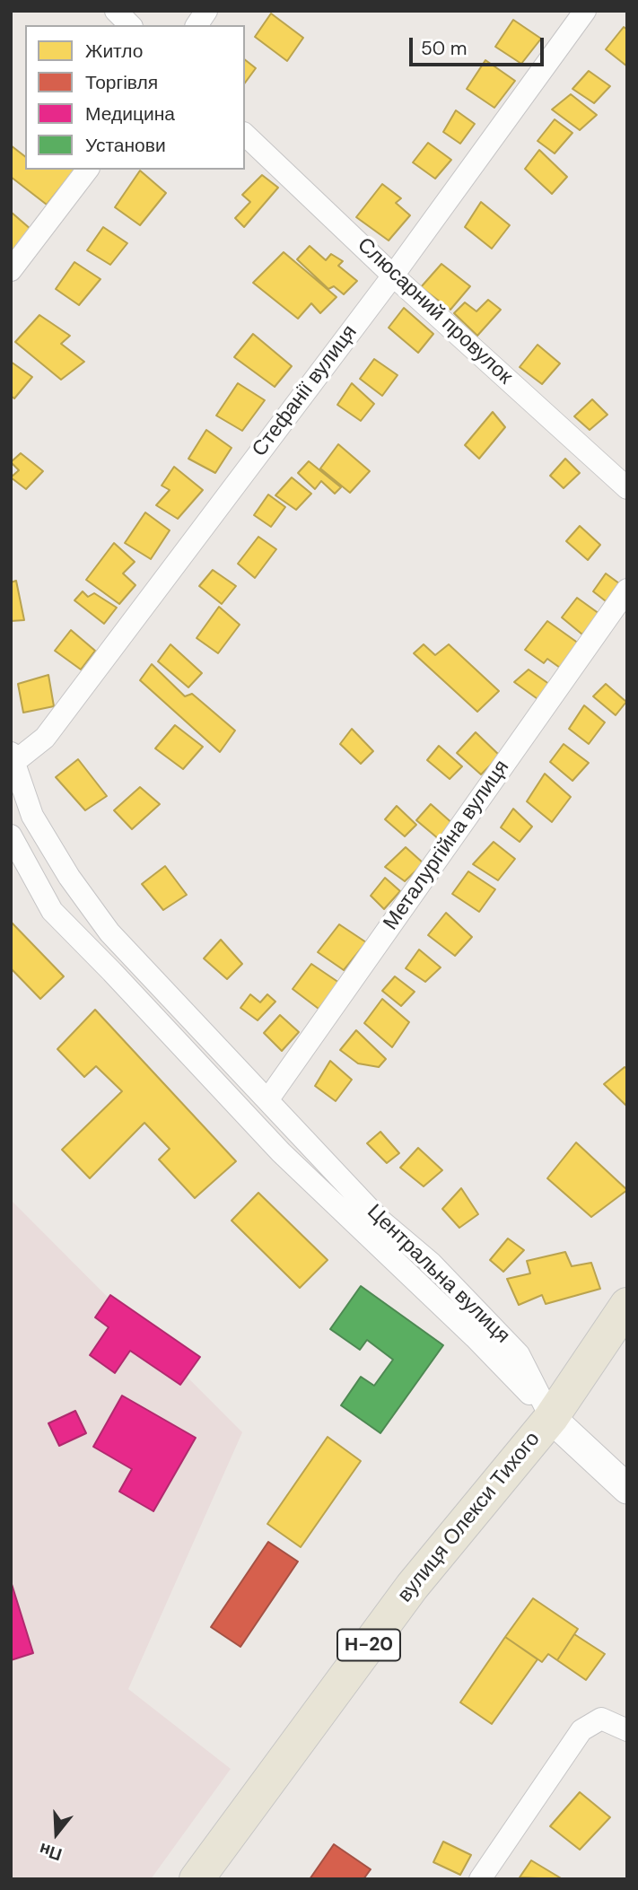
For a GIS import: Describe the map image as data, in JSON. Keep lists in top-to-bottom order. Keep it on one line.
{"streets":{"main road":["вулиця Олекси Тихого","Н-20"],"street":["Слюсарний провулок","Стефанії вулиця","Металургійна вулиця","Центральна вулиця"]},"crossings":[["Слюсарний провулок","Стефанії вулиця"],["Стефанії вулиця","Центральна вулиця"],["Металургійна вулиця","Центральна вулиця"],["Центральна вулиця","вулиця Олекси Тихого"]],"legend":["Житло","Торгівля","Медицина","Установи"],"scale_bar":"50 m","north":"bottom"}
